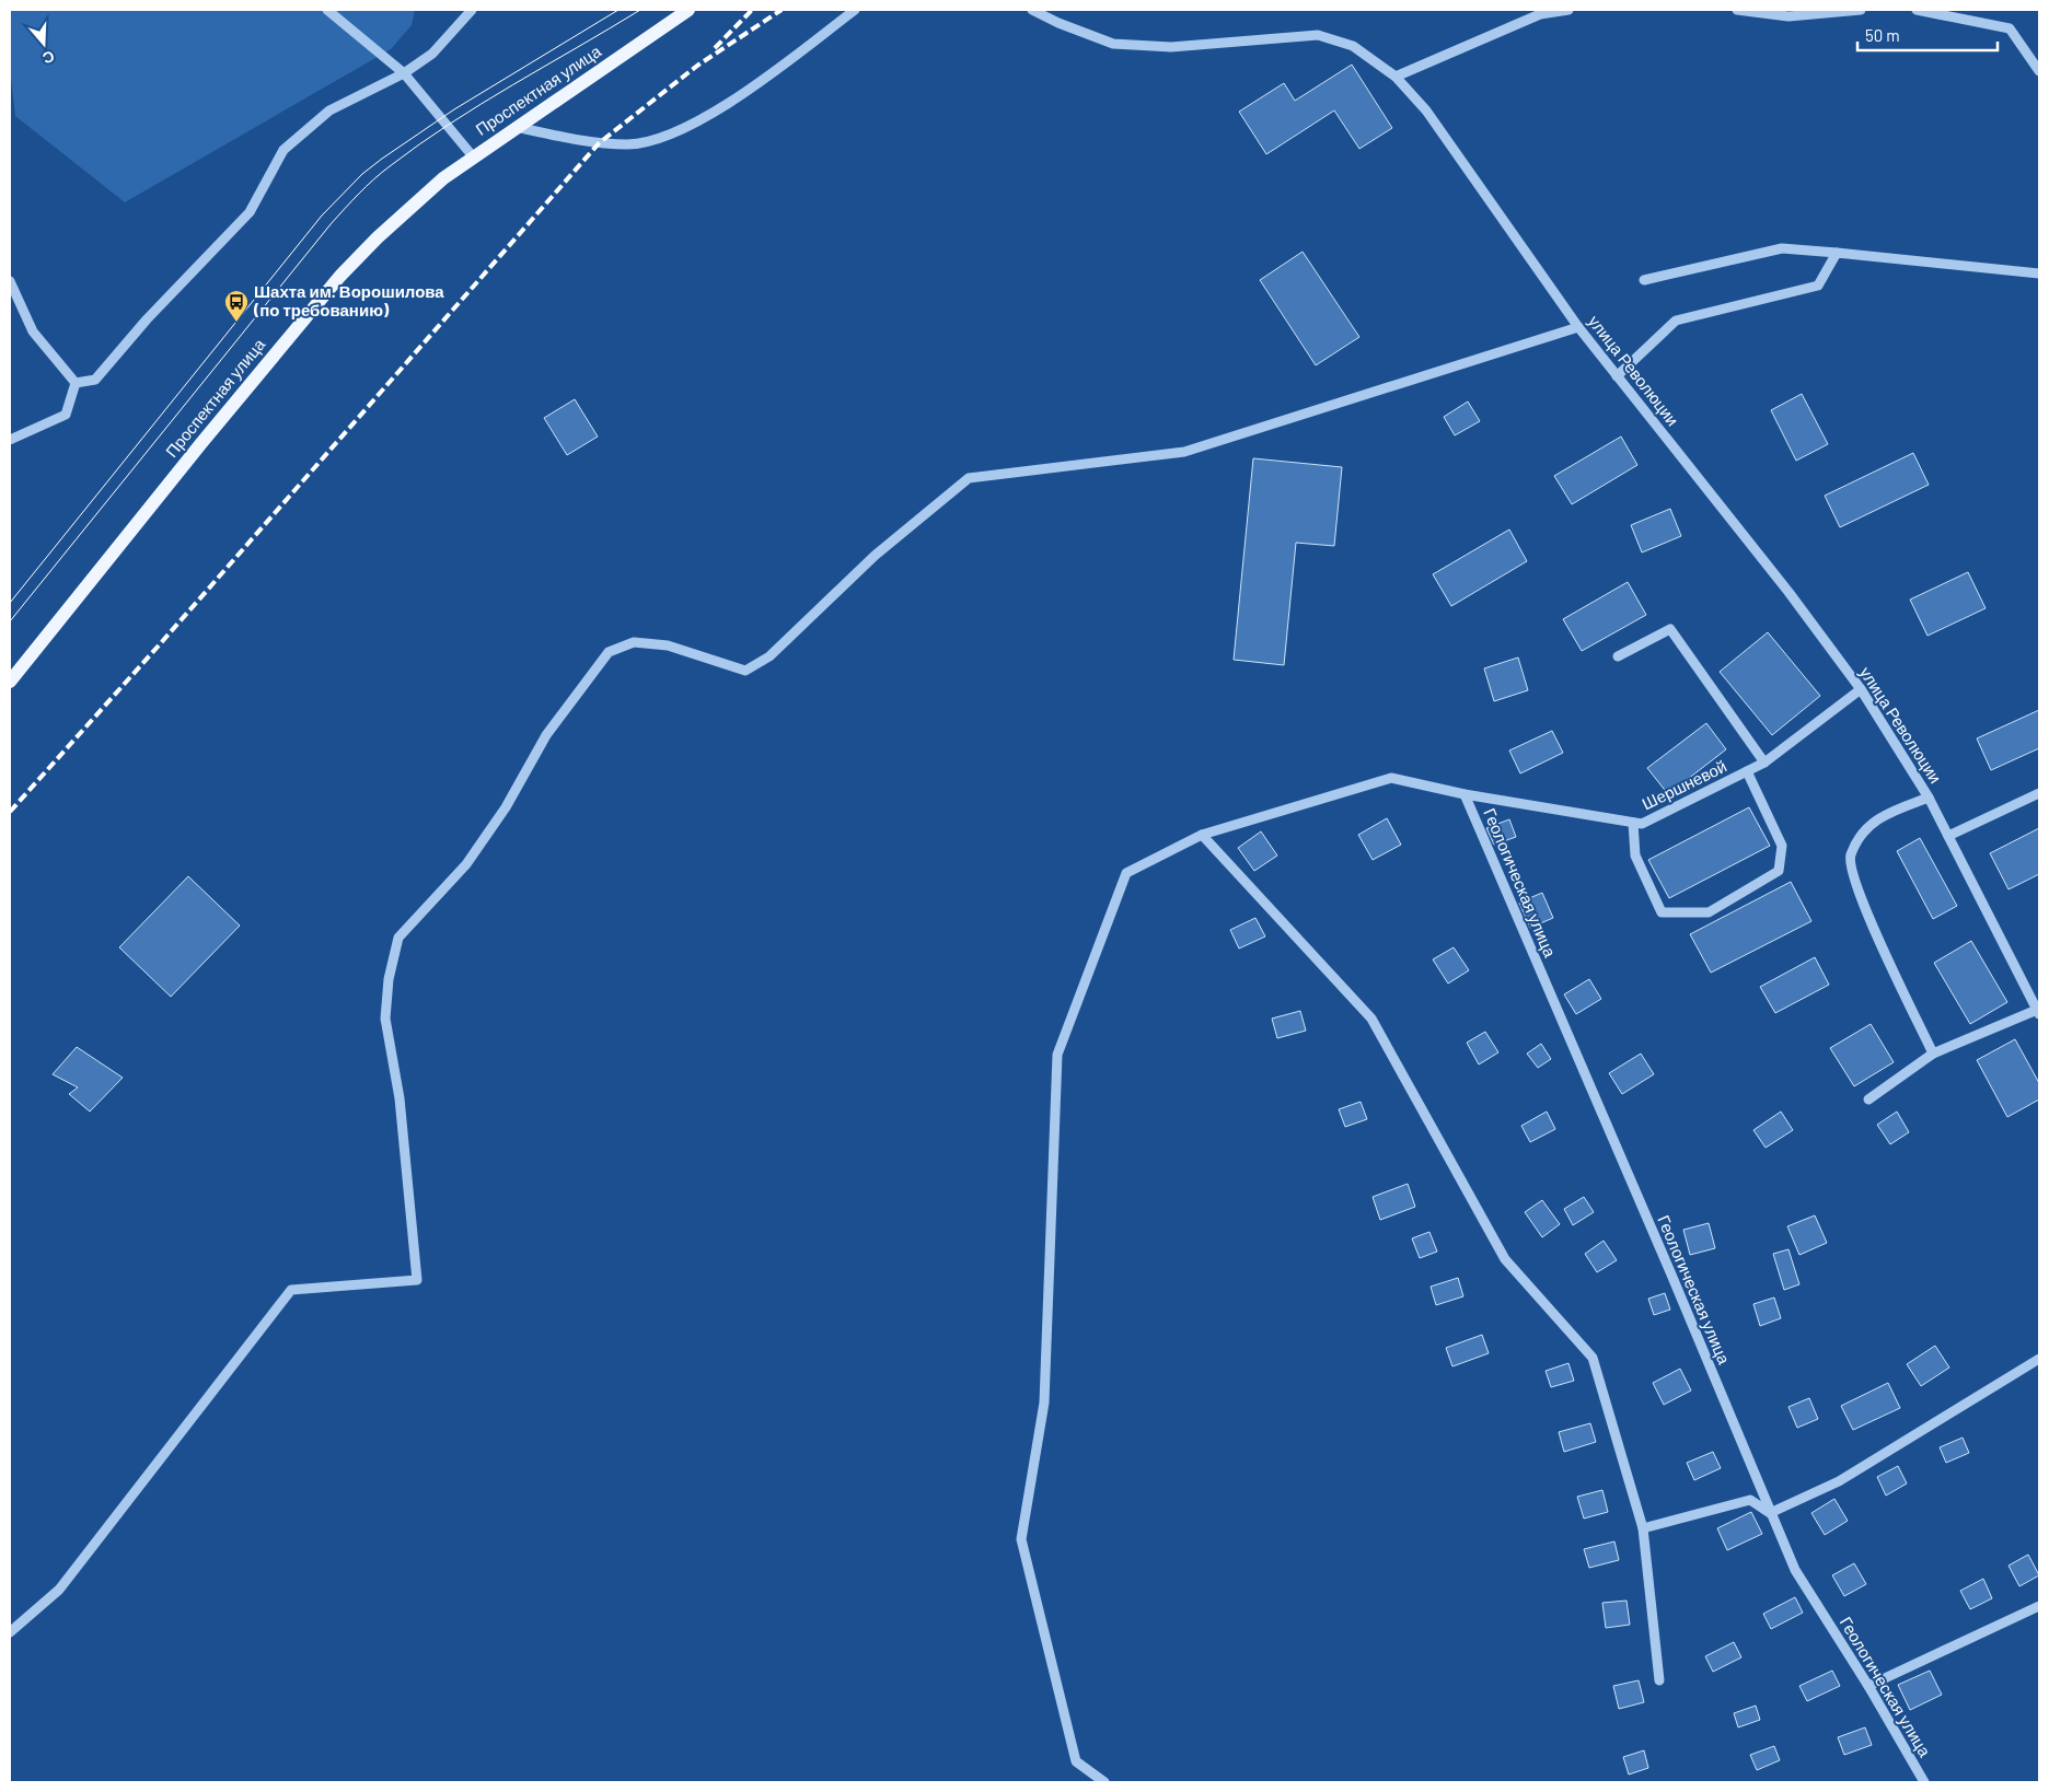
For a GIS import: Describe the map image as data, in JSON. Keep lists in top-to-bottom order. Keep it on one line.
{"streets":{"main road":["Проспектная улица"],"street":["улица Революции","Шершневой","Геологическая улица"]},"crossings":[["улица Революции","Шершневой"],["Шершневой","Геологическая улица"]],"places":{"bus stop":["Шахта им. Ворошилова (по требованию)"]},"scale_bar":"50 m","north":"bottom"}
